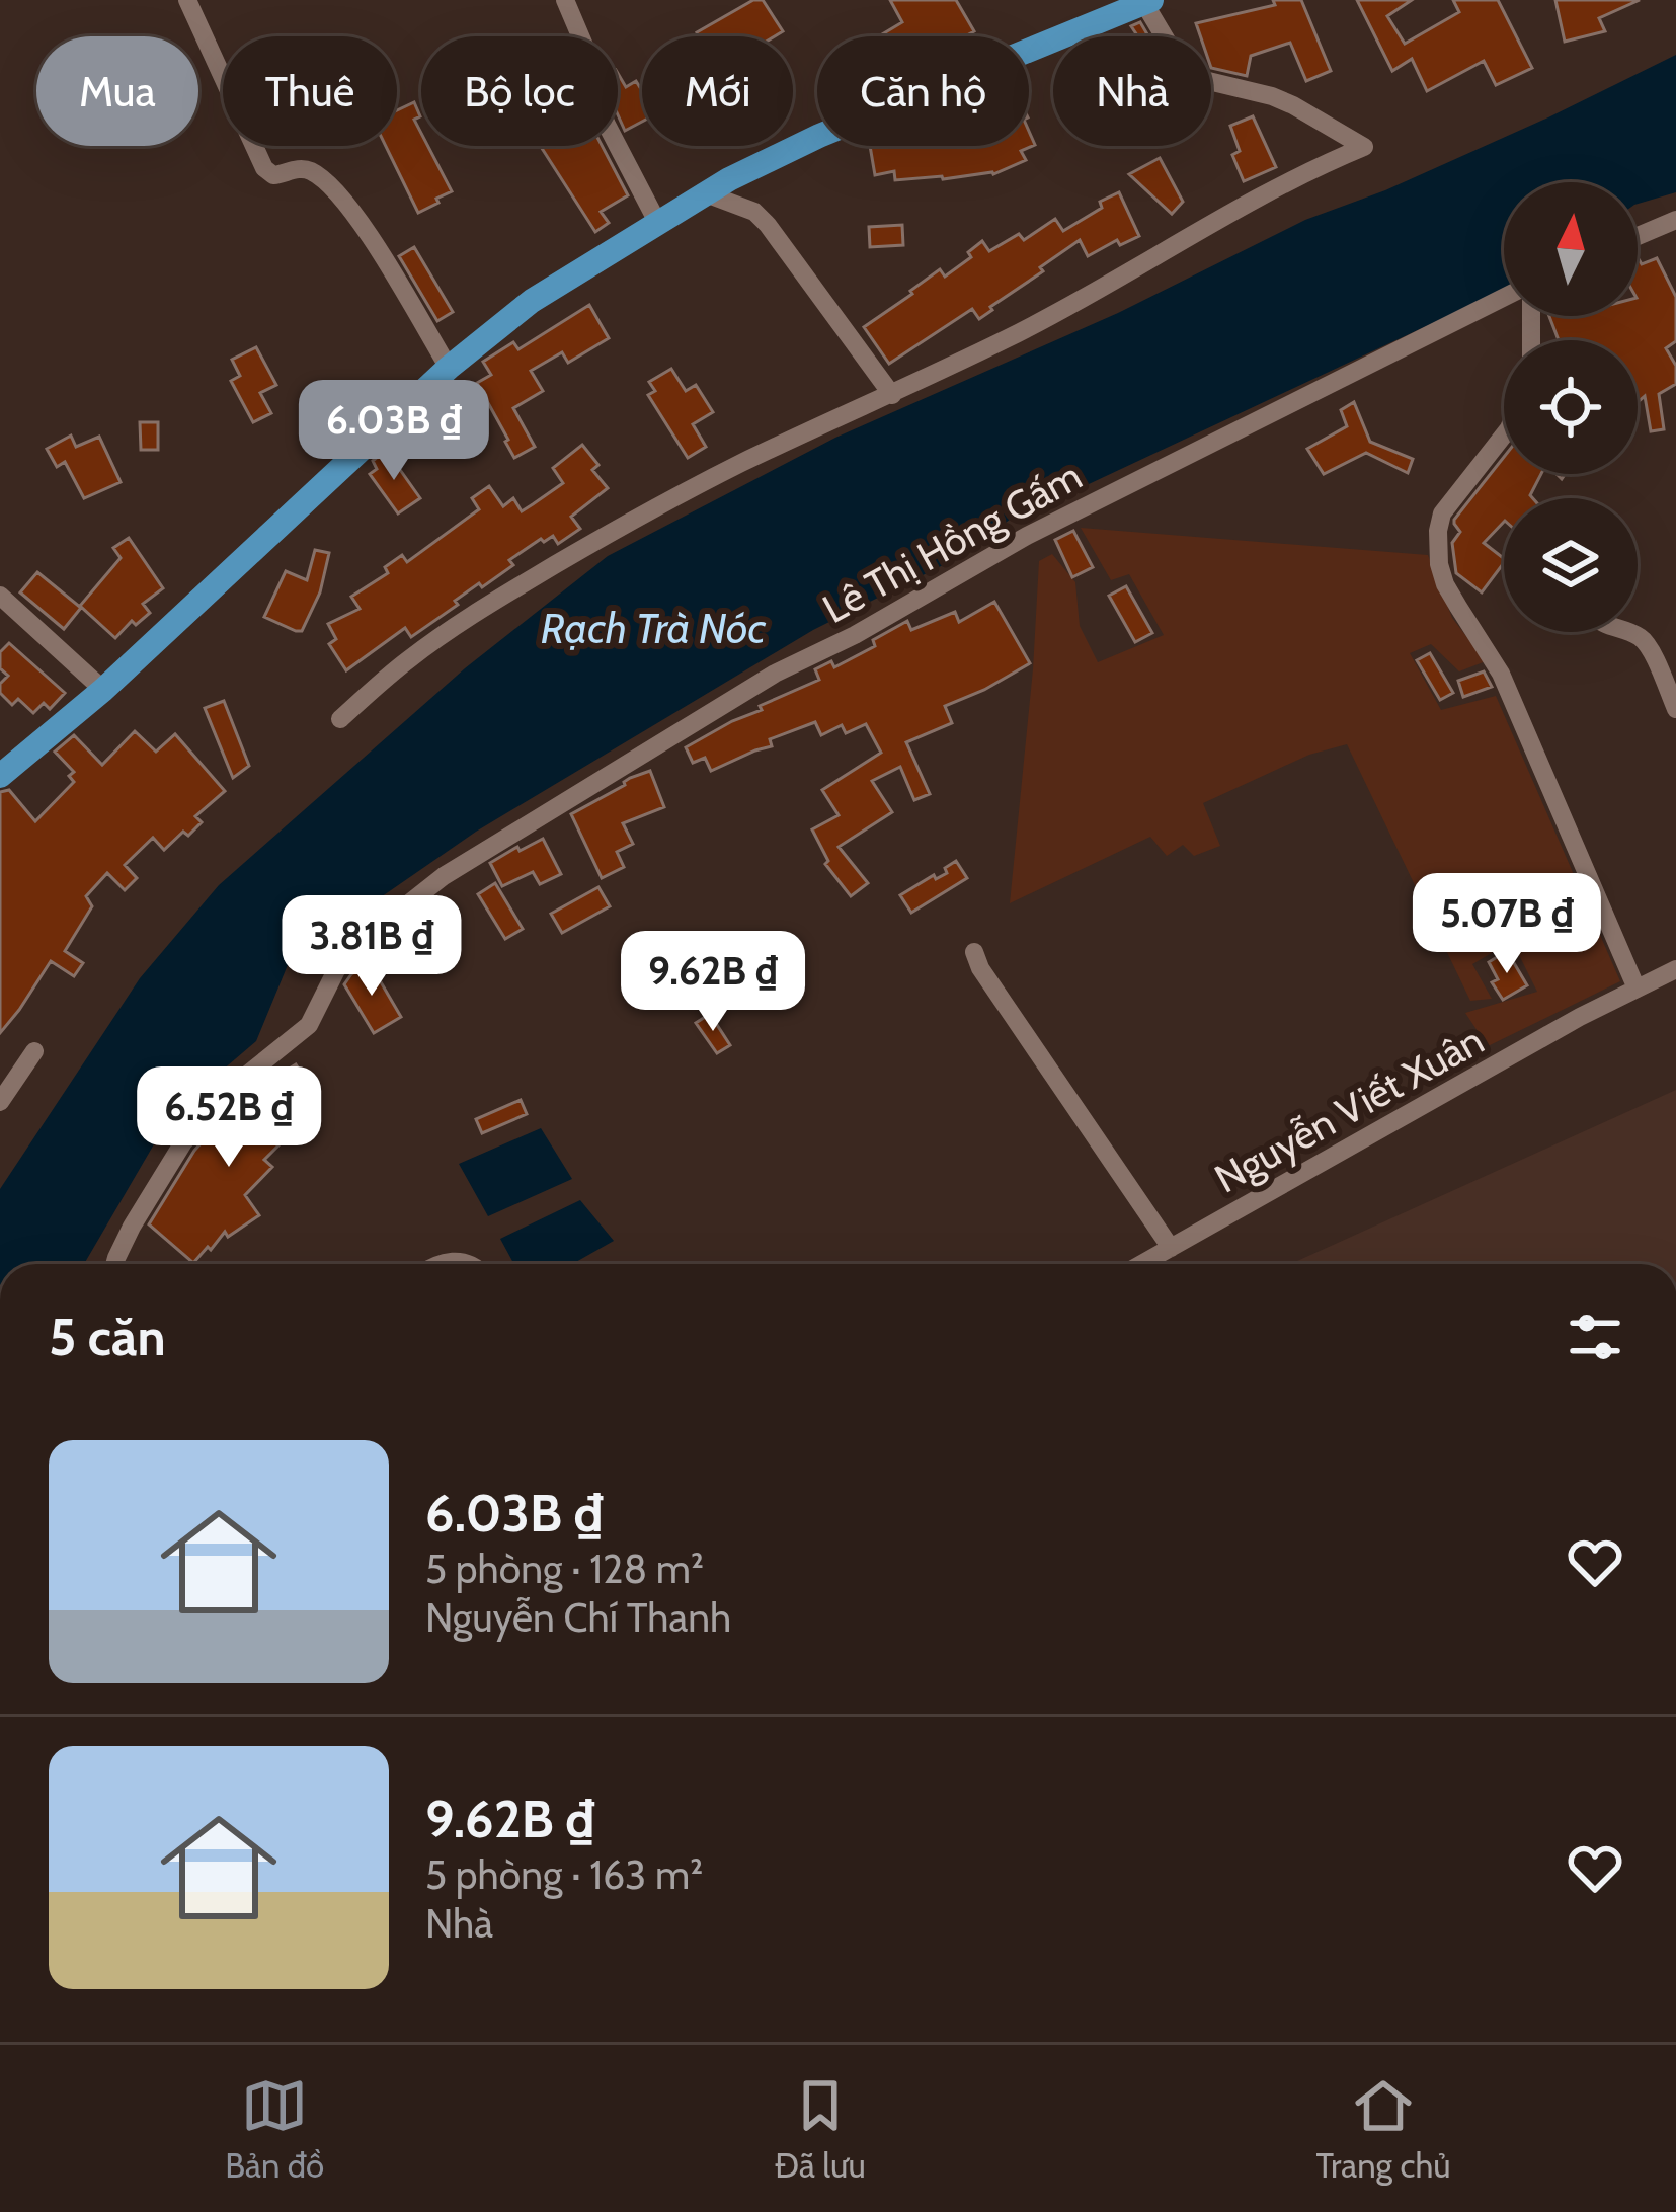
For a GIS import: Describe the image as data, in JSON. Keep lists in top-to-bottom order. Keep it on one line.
{"streets":{"street":["Lê Thị Hồng Gấm","Nguyễn Viết Xuân"]},"water":["Rạch Trà Nóc"],"north":"top","page":{"chip":["Mua","Thuê","Bộ lọc","Mới","Căn hộ","Nhà"],"price":["6.03B ₫","5.07B ₫","3.81B ₫","9.62B ₫","6.52B ₫"],"heading":"5 căn","list":[{"name":"6.03B ₫","note":"5 phòng · 128 m² · Nguyễn Chí Thanh"},{"name":"9.62B ₫","note":"5 phòng · 163 m² · Nhà"}],"tabs":["Bản đồ","Đã lưu","Trang chủ"]}}
